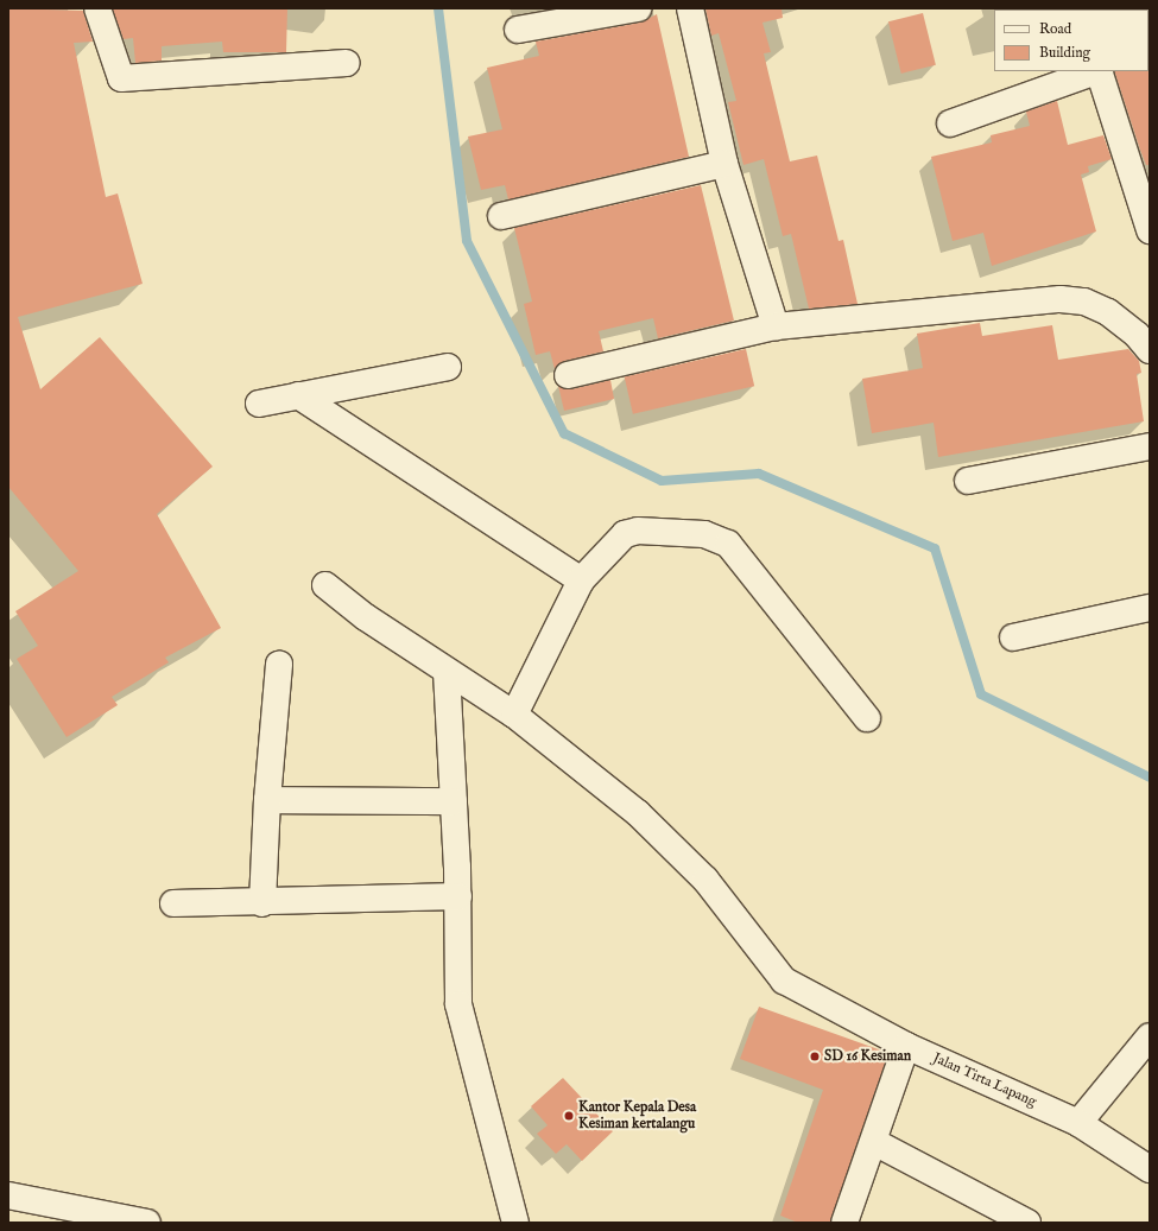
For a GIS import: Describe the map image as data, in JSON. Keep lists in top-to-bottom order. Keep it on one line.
{"streets":{"street":["Jalan Tirta Lapang"]},"places":["SD 16 Kesiman","Kantor Kepala Desa Kesiman kertalangu"],"legend":["Road","Building"]}
